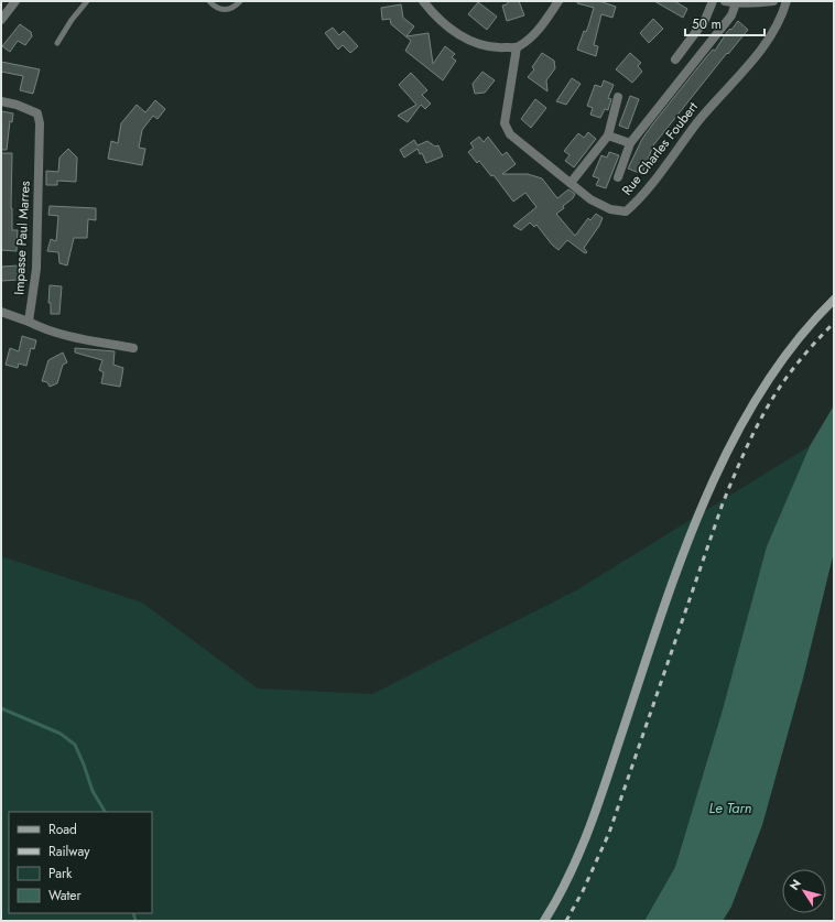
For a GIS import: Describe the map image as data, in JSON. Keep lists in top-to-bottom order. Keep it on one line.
{"streets":{"street":["Rue Charles Foubert","Impasse Paul Marres"]},"water":["Le Tarn"],"legend":["Road","Railway","Park","Water"],"scale_bar":"50 m","north":"top left"}
